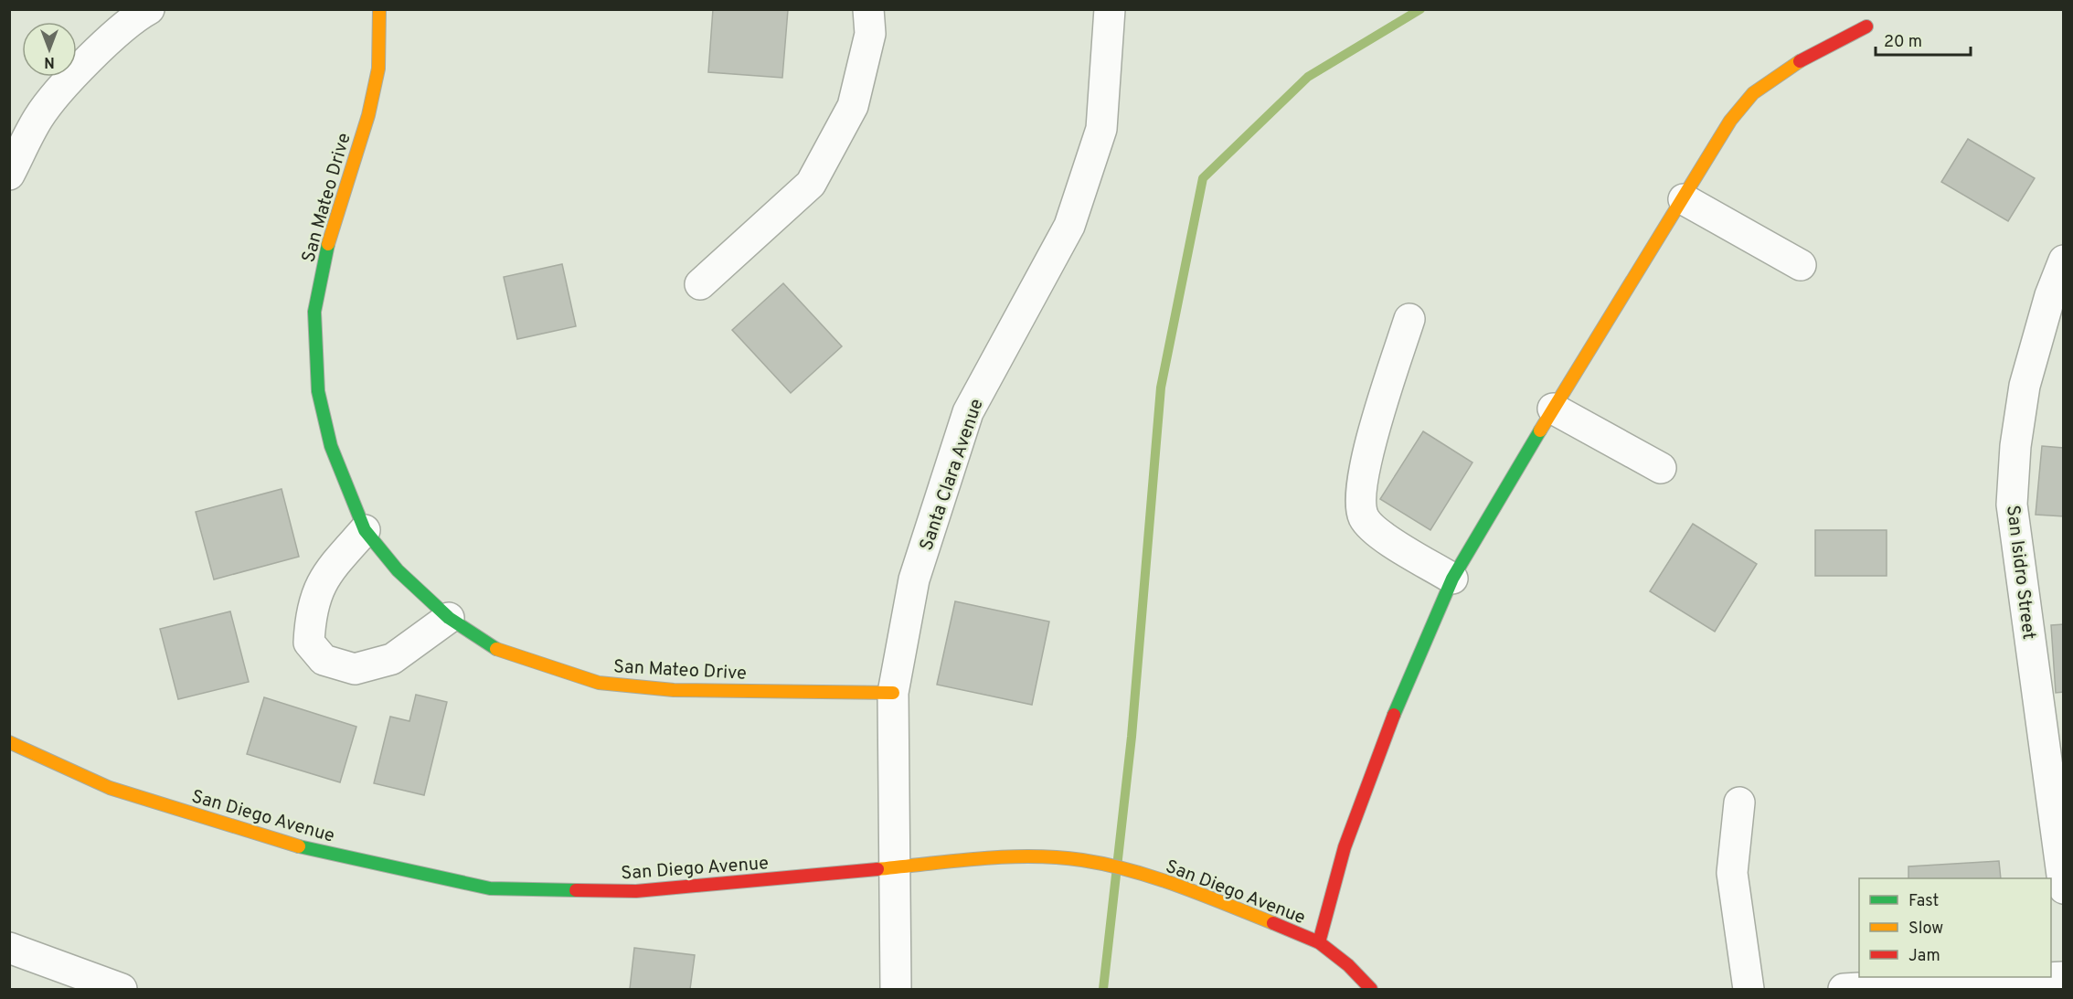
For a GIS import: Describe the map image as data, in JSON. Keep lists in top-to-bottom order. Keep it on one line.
{"streets":{"street":["San Mateo Drive","Santa Clara Avenue","San Isidro Street","San Diego Avenue"]},"crossings":[["San Mateo Drive","Santa Clara Avenue"],["Santa Clara Avenue","San Diego Avenue"]],"legend":["Fast","Slow","Jam"],"scale_bar":"20 m","north":"bottom"}
